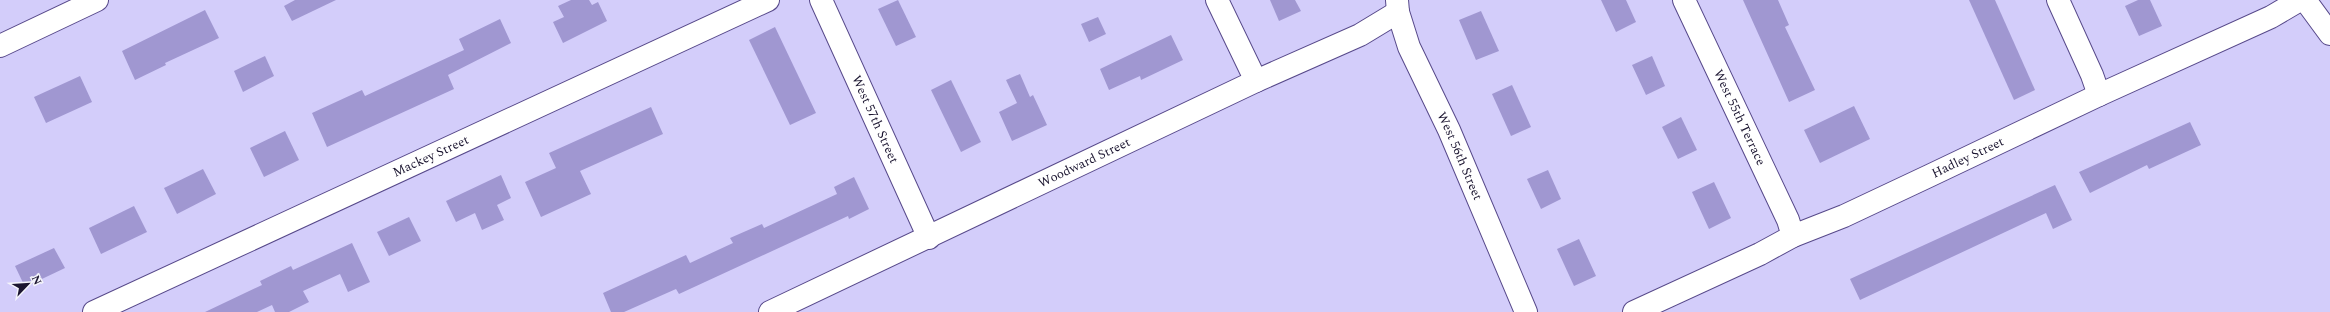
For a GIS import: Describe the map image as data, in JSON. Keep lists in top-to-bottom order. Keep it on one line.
{"streets":{"street":["West 55th Terrace","West 57th Street","Mackey Street","West 56th Street","Hadley Street","Woodward Street"]},"crossings":[["West 55th Terrace","Hadley Street"],["West 57th Street","Woodward Street"],["West 56th Street","Woodward Street"]],"north":"top right"}
